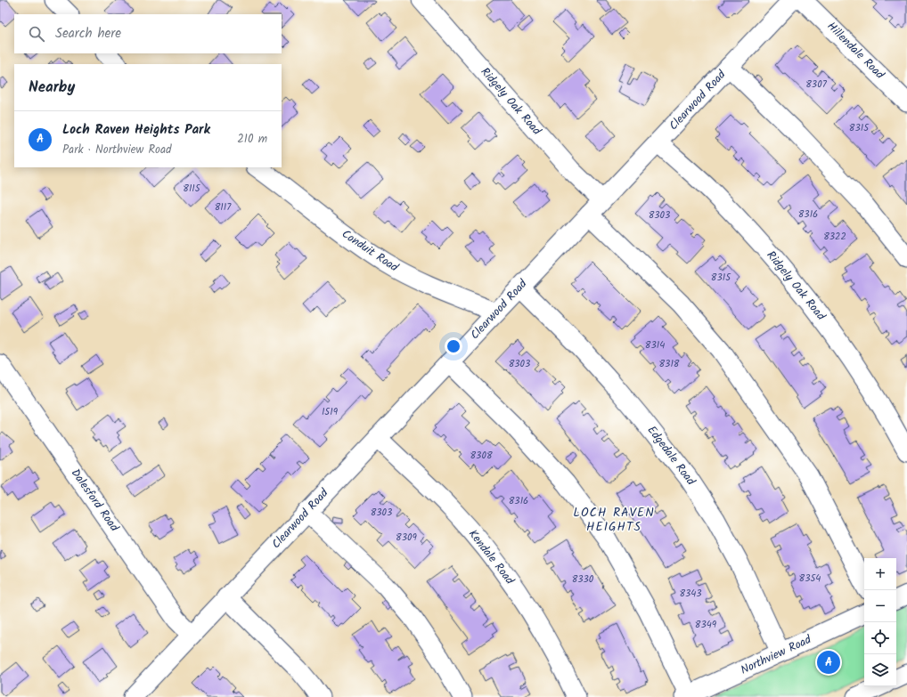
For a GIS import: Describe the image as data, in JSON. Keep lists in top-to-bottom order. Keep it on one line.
{"streets":{"street":["Hillendale Road","Clearwood Road","Ridgely Oak Road","Conduit Road","Edgedale Road","Dalesford Road","Kendale Road","Northview Road"]},"crossings":[["Clearwood Road","Ridgely Oak Road"],["Clearwood Road","Conduit Road"],["Clearwood Road","Edgedale Road"],["Clearwood Road","Dalesford Road"],["Clearwood Road","Kendale Road"],["Edgedale Road","Northview Road"]],"districts":["LOCH RAVEN HEIGHTS"],"house_numbers":["8307","8315","8115","8117","8316","8303","8322","8315","8314","8303","8318","1519","8308","8316","8303","8309","8354","8330","8343","8349"],"page":{"search":"Search here","heading":"Nearby","list":[{"mark":"A","name":"Loch Raven Heights Park","note":"Park · Northview Road","value":"210 m"}],"map_buttons":["+","−"],"pins":"A"}}
